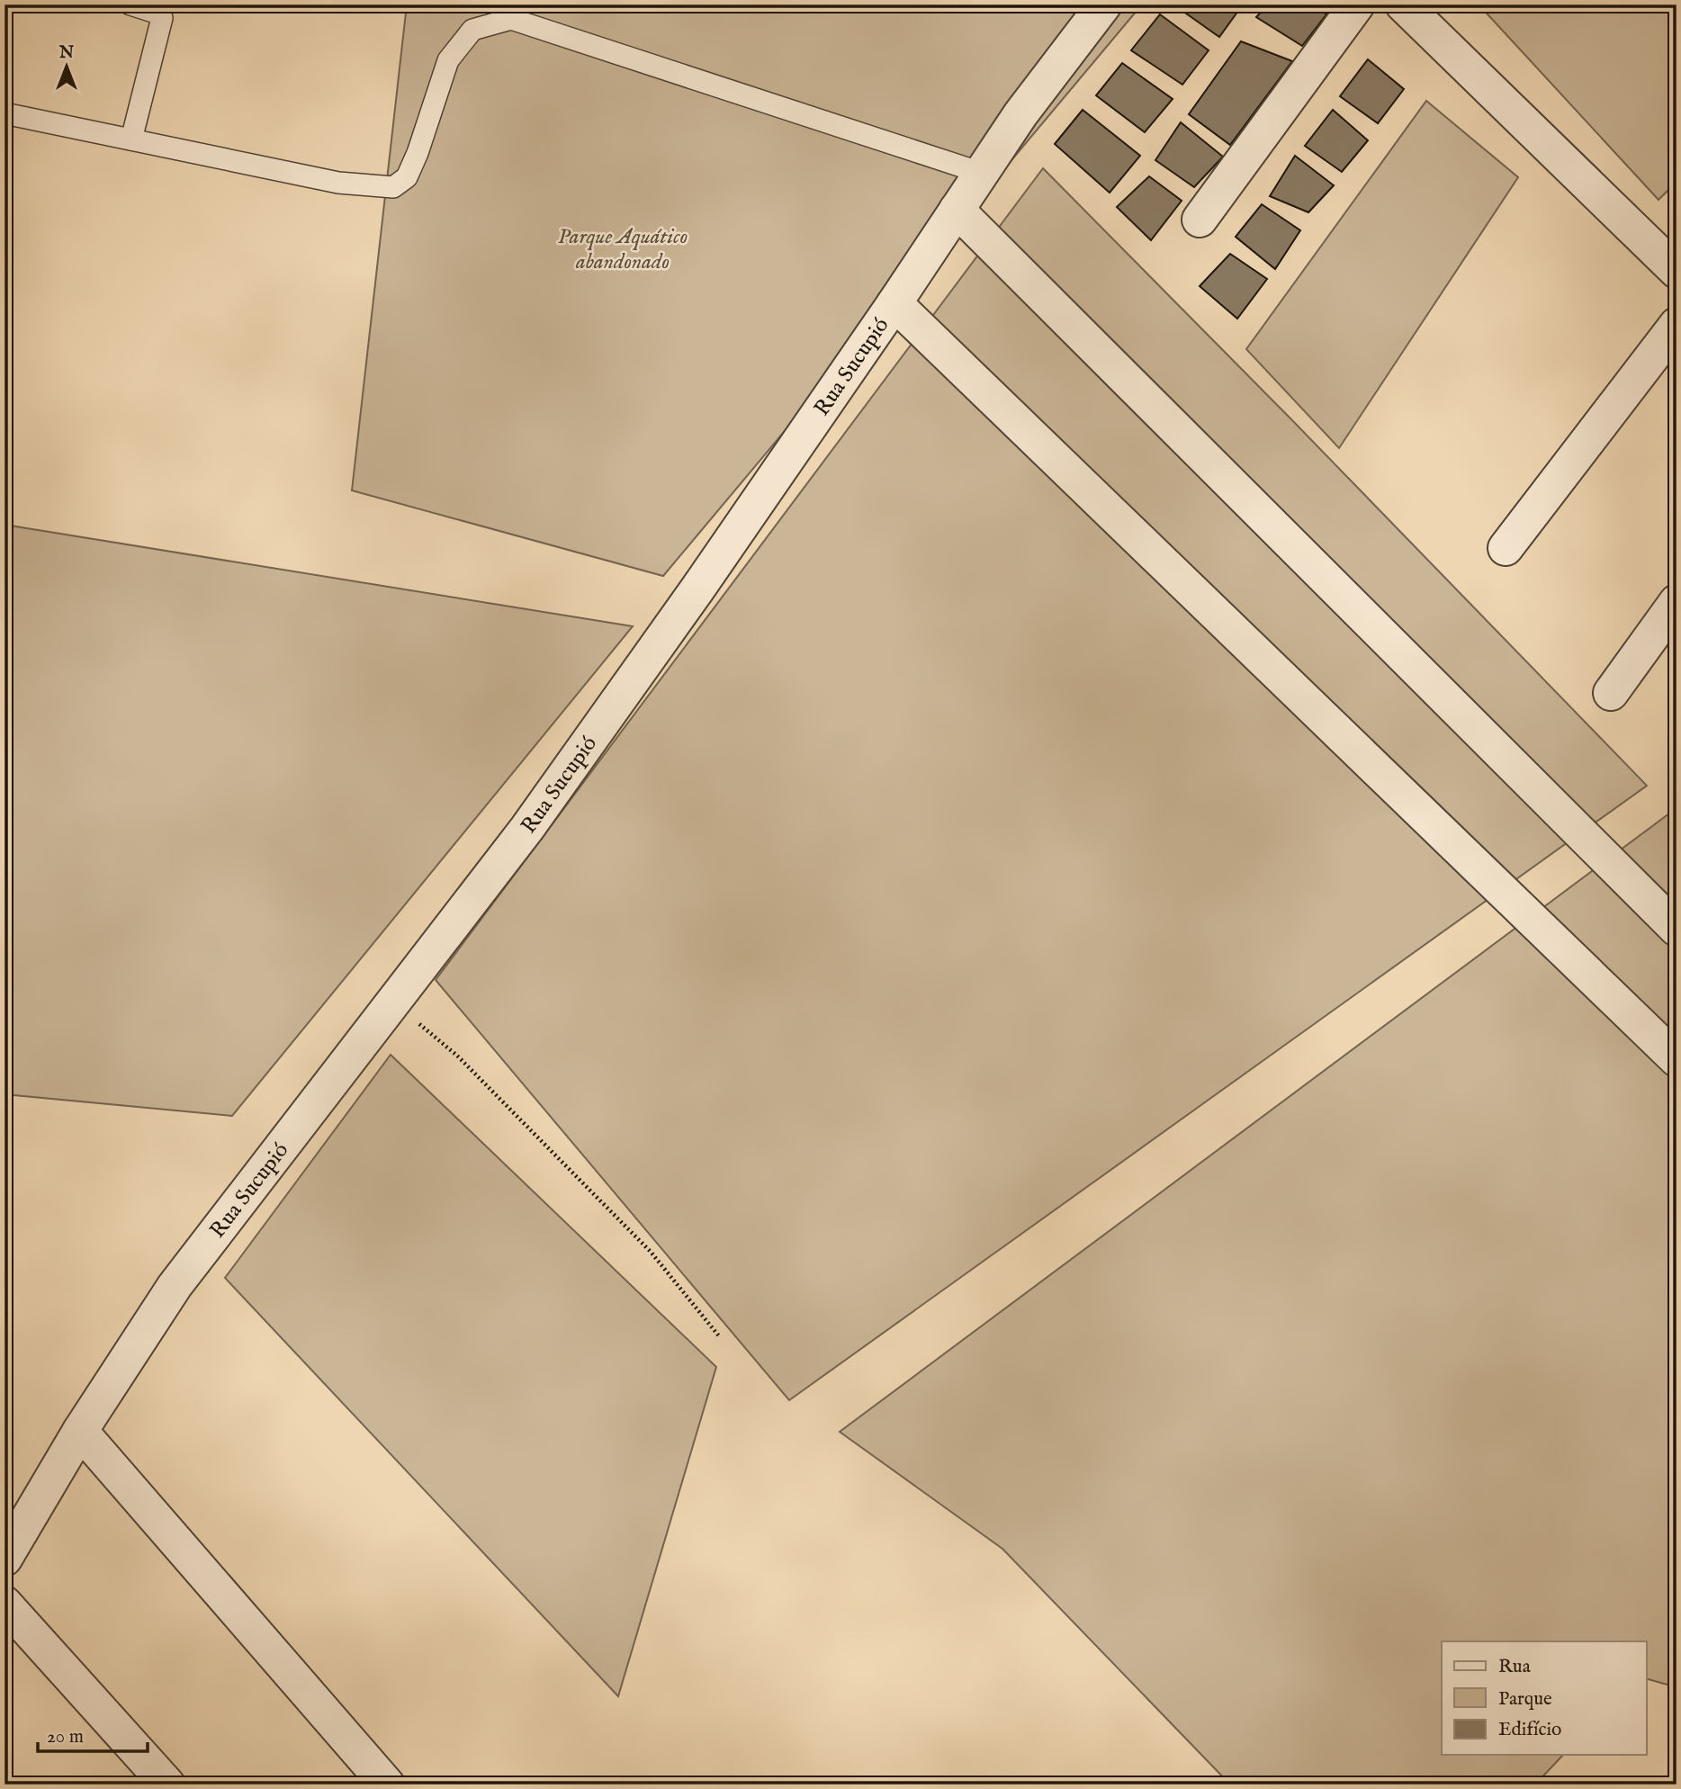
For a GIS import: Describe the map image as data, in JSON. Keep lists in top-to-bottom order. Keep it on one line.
{"streets":{"street":["Rua Sucupió"]},"parks":["Parque Aquático abandonado"],"legend":["Rua","Parque","Edifício"],"scale_bar":"20 m","north":"top"}
